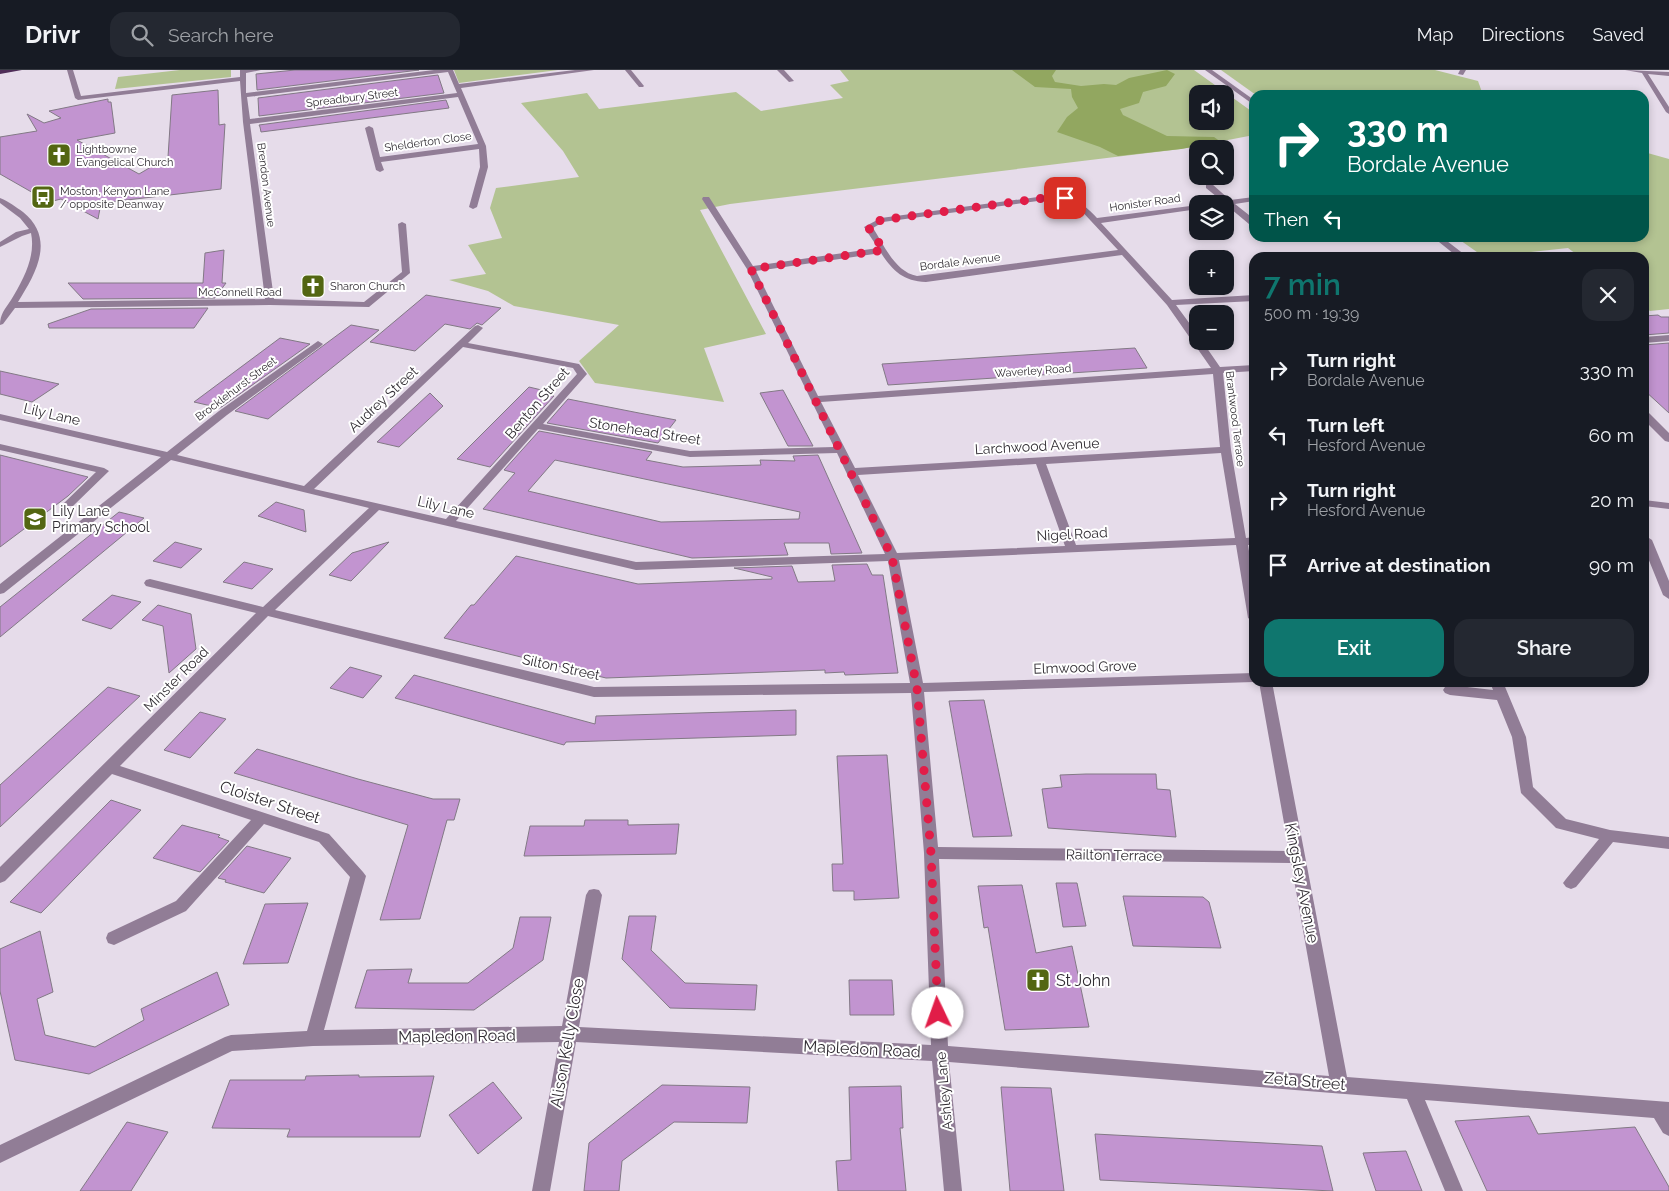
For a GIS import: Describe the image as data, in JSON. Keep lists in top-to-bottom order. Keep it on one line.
{"streets":{"street":["Spreadbury Street","Shelderton Close","Brendon Avenue","Honister Road","Bordale Avenue","McConnell Road","Waverley Road","Brocklehurst Street","Audrey Street","Benton Street","Lily Lane","Brantwood Terrace","Stonehead Street","Larchwood Avenue","Nigel Road","Silton Street","Elmwood Grove","Minster Road","Cloister Street","Railton Terrace","Kingsley Avenue","Mapledon Road","Alison Kelly Close","Zeta Street","Ashley Lane"]},"crossings":[["Spreadbury Street","Brendon Avenue"],["Brendon Avenue","McConnell Road"],["Honister Road","Bordale Avenue"],["Honister Road","Brantwood Terrace"],["Bordale Avenue","Brantwood Terrace"],["Waverley Road","Brantwood Terrace"],["Waverley Road","Ashley Lane"],["Brocklehurst Street","Lily Lane"],["Audrey Street","Benton Street"],["Audrey Street","Lily Lane"],["Benton Street","Lily Lane"],["Benton Street","Stonehead Street"],["Lily Lane","Nigel Road"],["Lily Lane","Minster Road"],["Lily Lane","Ashley Lane"],["Brantwood Terrace","Larchwood Avenue"],["Brantwood Terrace","Nigel Road"],["Stonehead Street","Ashley Lane"],["Larchwood Avenue","Ashley Lane"],["Nigel Road","Ashley Lane"],["Silton Street","Elmwood Grove"],["Silton Street","Minster Road"],["Silton Street","Ashley Lane"],["Elmwood Grove","Ashley Lane"],["Minster Road","Cloister Street"],["Cloister Street","Mapledon Road"],["Railton Terrace","Kingsley Avenue"],["Railton Terrace","Ashley Lane"],["Kingsley Avenue","Zeta Street"],["Mapledon Road","Alison Kelly Close"],["Mapledon Road","Zeta Street"],["Mapledon Road","Ashley Lane"],["Zeta Street","Ashley Lane"]],"places":{"church":["Lightbowne Evangelical Church","Sharon Church","St John"],"bus stop":["Moston, Kenyon Lane / opposite Deanway"],"school or university":["Lily Lane Primary School"]},"page":{"header":"Drivr","search":"Search here","nav":["Map","Directions","Saved"],"map_buttons":["+","−"],"turn":["330 m","Bordale Avenue"],"then":"Then","heading":["7 min","500 m · 19:39"],"list":[{"name":"Turn right","note":"Bordale Avenue","value":"330 m"},{"name":"Turn left","note":"Hesford Avenue","value":"60 m"},{"name":"Turn right","note":"Hesford Avenue","value":"20 m"},{"name":"Arrive at destination","value":"90 m"}],"buttons":["Exit","Share"]}}
